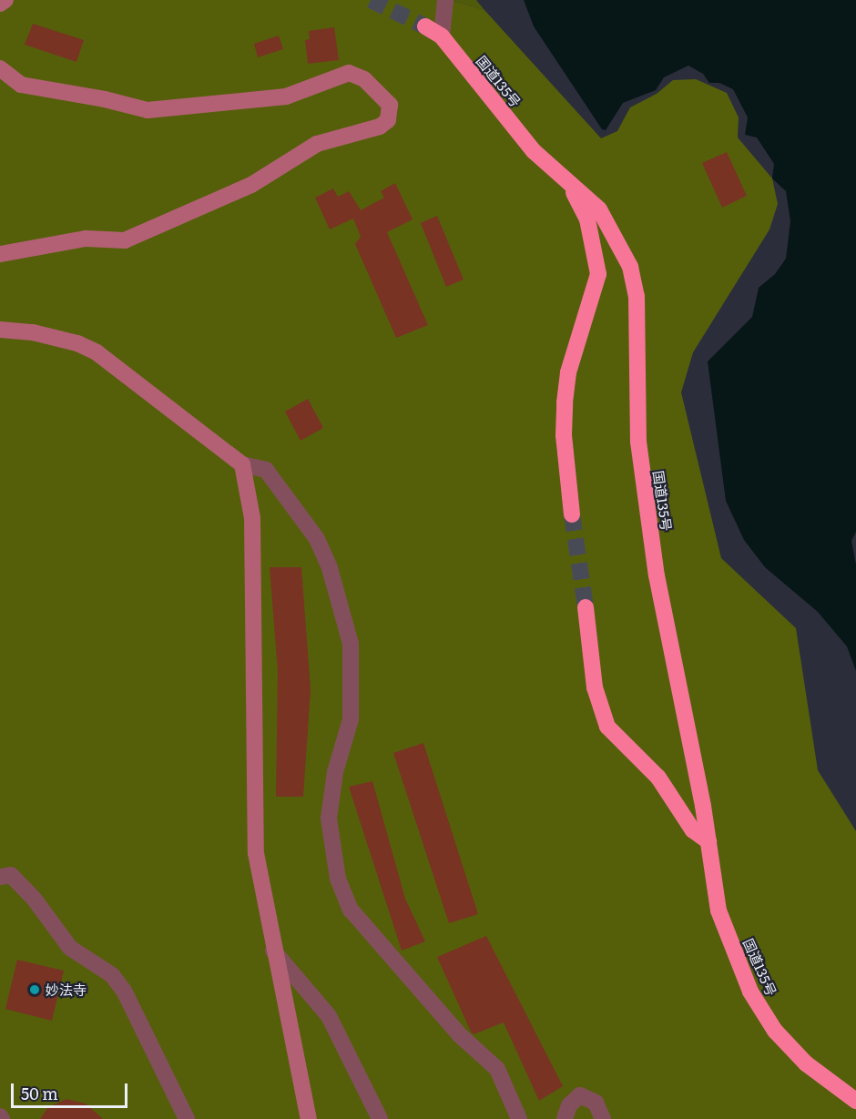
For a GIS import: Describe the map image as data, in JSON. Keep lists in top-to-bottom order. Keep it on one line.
{"streets":{"highway":["国道135号"]},"places":["妙法寺"],"scale_bar":"50 m"}
